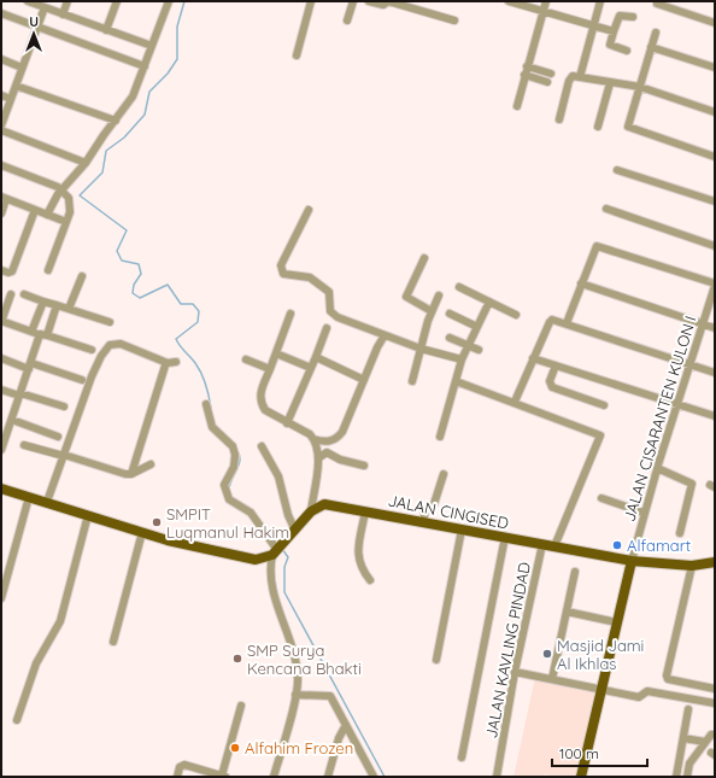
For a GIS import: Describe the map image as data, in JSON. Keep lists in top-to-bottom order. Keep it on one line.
{"streets":{"main road":["JALAN CINGISED"],"street":["JALAN CISARANTEN KULON I","JALAN KAVLING PINDAD"]},"crossings":[["JALAN CISARANTEN KULON I","JALAN CINGISED"],["JALAN CINGISED","JALAN KAVLING PINDAD"]],"places":["SMPIT Luqmanul Hakim","Alfamart","Masjid Jami Al Ikhlas","SMP Surya Kencana Bhakti","Alfahim Frozen"],"scale_bar":"100 m","north":"top"}
